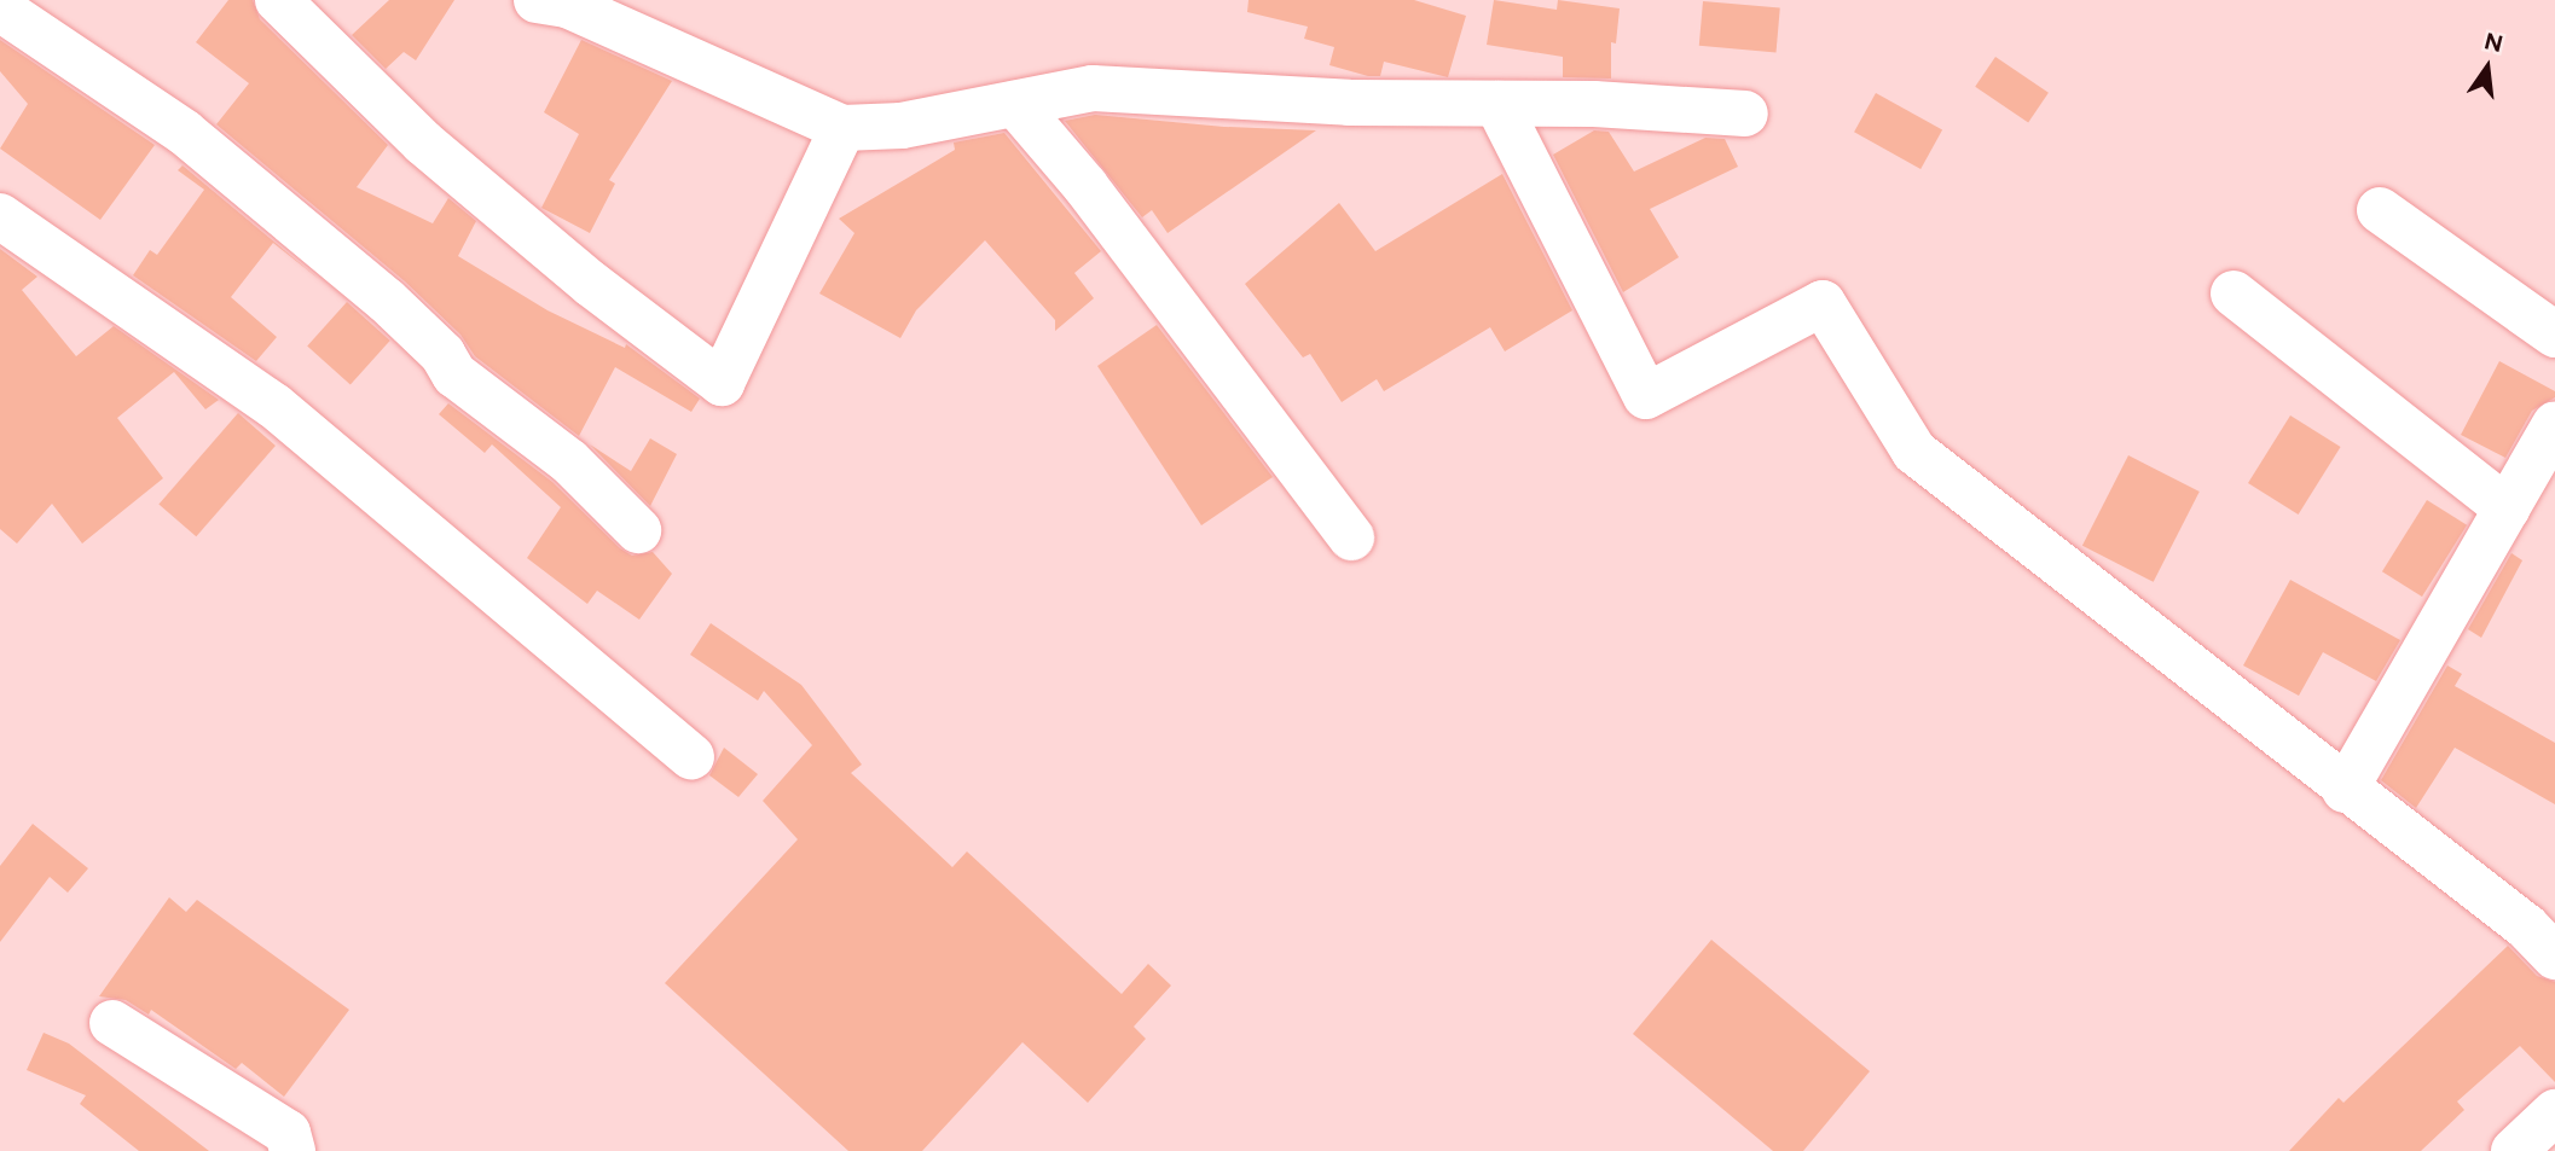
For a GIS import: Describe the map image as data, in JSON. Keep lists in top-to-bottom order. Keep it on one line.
{"north":"top"}
